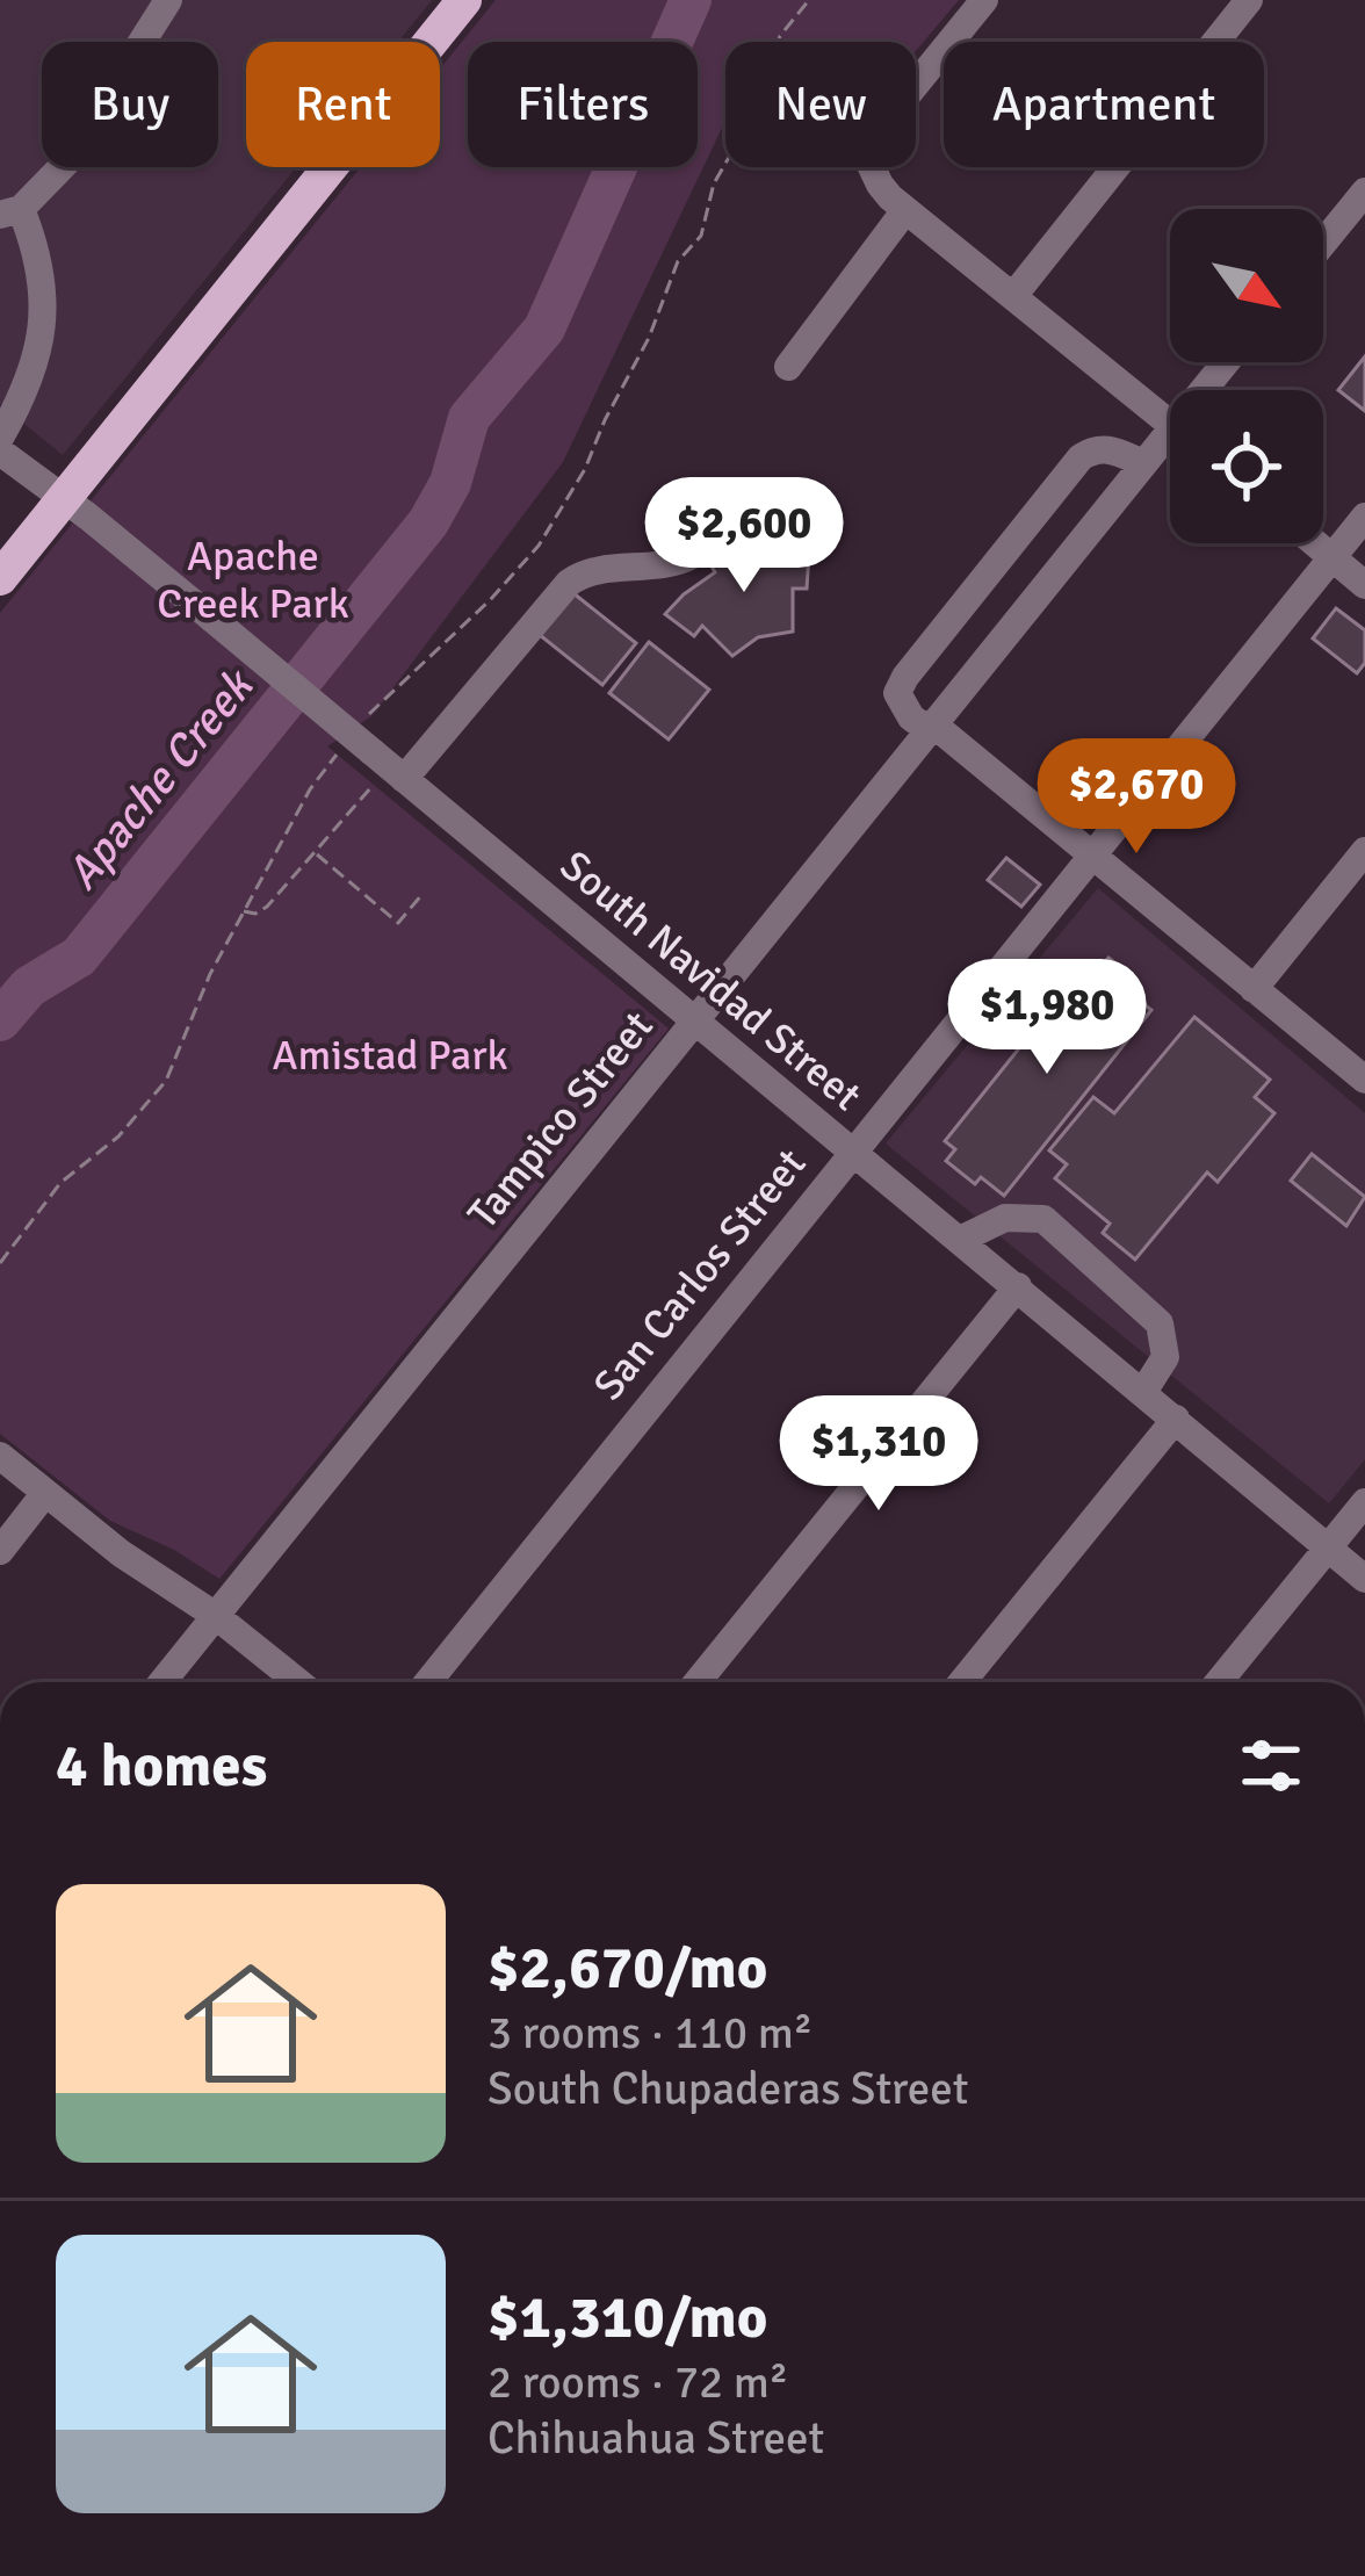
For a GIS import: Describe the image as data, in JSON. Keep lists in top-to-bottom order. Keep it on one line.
{"streets":{"street":["South Navidad Street","Tampico Street","San Carlos Street"]},"crossings":[["South Navidad Street","Tampico Street"],["South Navidad Street","San Carlos Street"]],"water":["Apache Creek"],"parks":["Apache Creek Park","Amistad Park"],"north":"bottom right","page":{"chip":["Buy","Rent","Filters","New","Apartment"],"price":["$2,600","$2,670","$1,980","$1,310"],"heading":"4 homes","list":[{"name":"$2,670/mo","note":"3 rooms · 110 m² · South Chupaderas Street"},{"name":"$1,310/mo","note":"2 rooms · 72 m² · Chihuahua Street"}]}}
